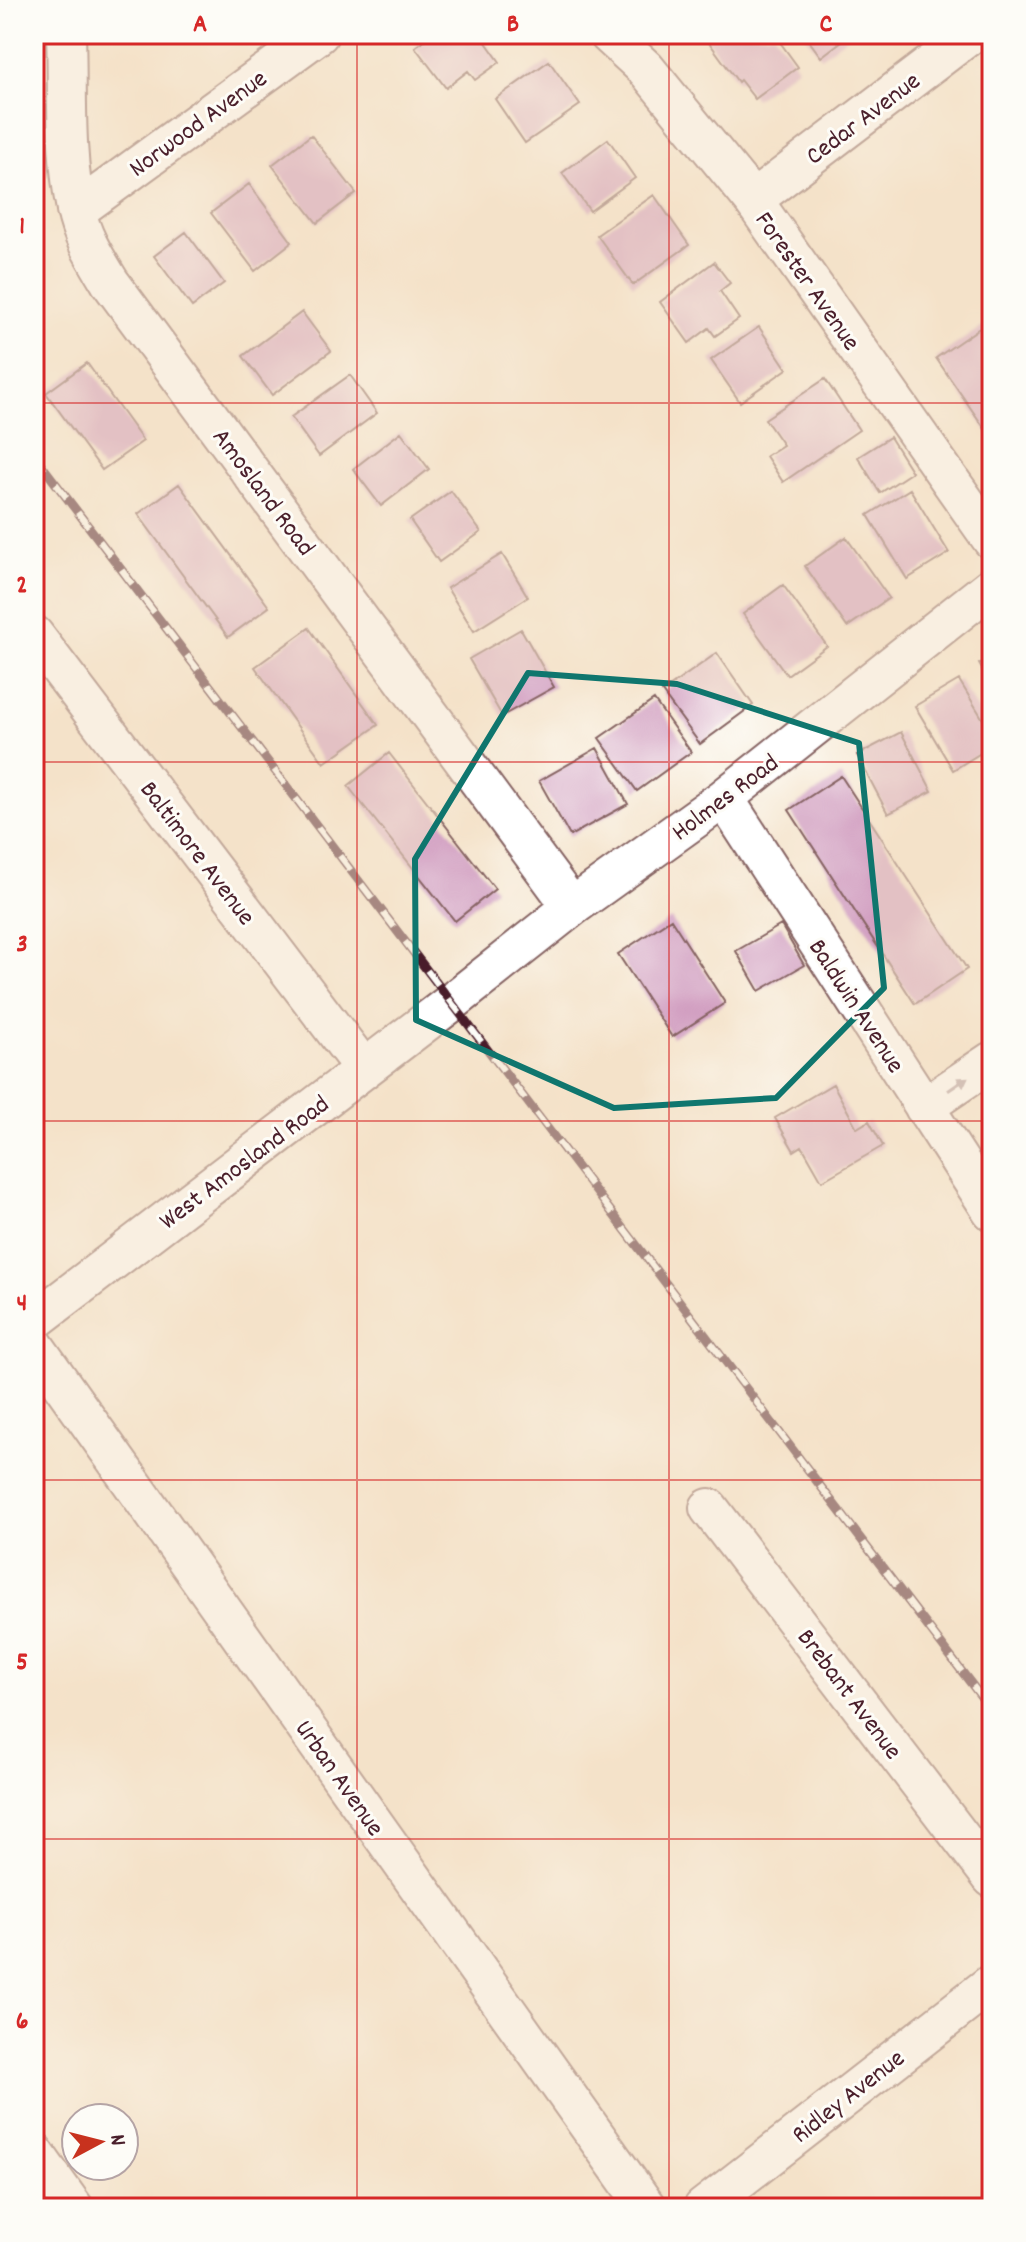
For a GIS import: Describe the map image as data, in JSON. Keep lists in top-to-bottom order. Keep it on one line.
{"streets":{"street":["Cedar Avenue","Norwood Avenue","Forester Avenue","Amosland Road","Holmes Road","Baltimore Avenue","Baldwin Avenue","West Amosland Road","Brebant Avenue","Urban Avenue","Ridley Avenue"]},"crossings":[["Cedar Avenue","Forester Avenue"],["Norwood Avenue","Amosland Road"],["Amosland Road","Holmes Road"],["Holmes Road","Baldwin Avenue"],["Holmes Road","West Amosland Road"],["Baltimore Avenue","West Amosland Road"]],"north":"right","grid":{"columns":["A","B","C"],"rows":["1","2","3","4","5","6"]}}
